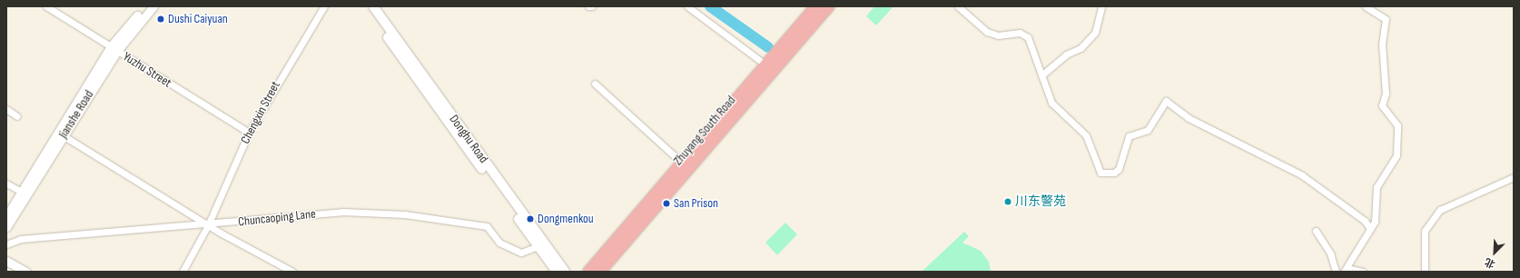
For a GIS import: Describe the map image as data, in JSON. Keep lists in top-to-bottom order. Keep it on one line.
{"streets":{"highway":["Zhuyang South Road"],"main road":["Donghu Road"],"street":["Yuzhu Street","Chengxin Street","Jianshe Road","Chuncaoping Lane"]},"crossings":[["Yuzhu Street","Chengxin Street"],["Yuzhu Street","Jianshe Road"],["Chengxin Street","Chuncaoping Lane"],["Donghu Road","Chuncaoping Lane"]],"places":["Dushi Caiyuan","川东警苑","San Prison","Dongmenkou"],"north":"bottom left"}
